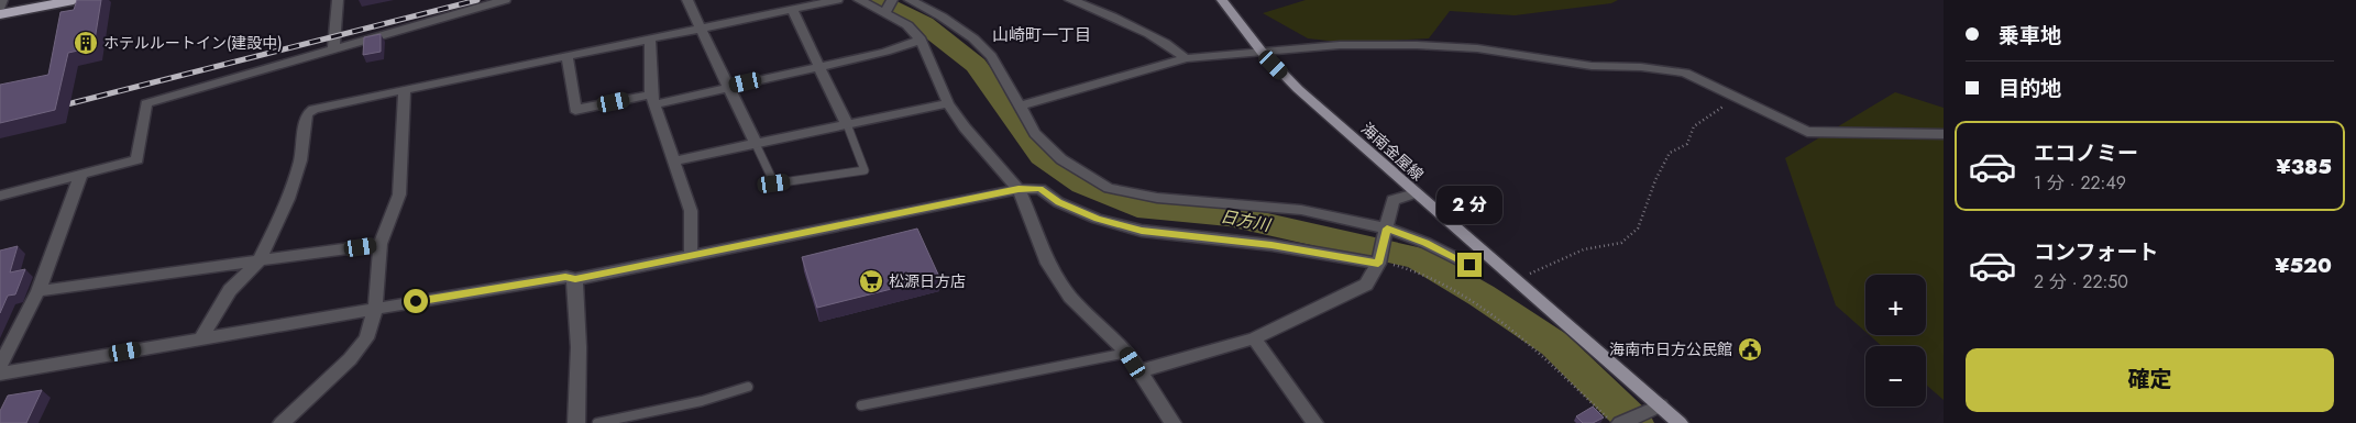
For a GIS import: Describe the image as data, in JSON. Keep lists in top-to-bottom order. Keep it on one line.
{"streets":{"main road":["海南金屋線"]},"districts":["山崎町一丁目"],"water":["日方川"],"places":{"building":["ホテルルートイン(建設中)"],"supermarket":["松源日方店"],"public building":["海南市日方公民館"]},"page":{"banner":["乗車地","目的地"],"list":[{"name":"エコノミー","note":"1 分 · 22:49","value":"¥385"},{"name":"コンフォート","note":"2 分 · 22:50","value":"¥520"}],"bubble":"2 分","map_buttons":["+","−"],"buttons":"確定"}}
